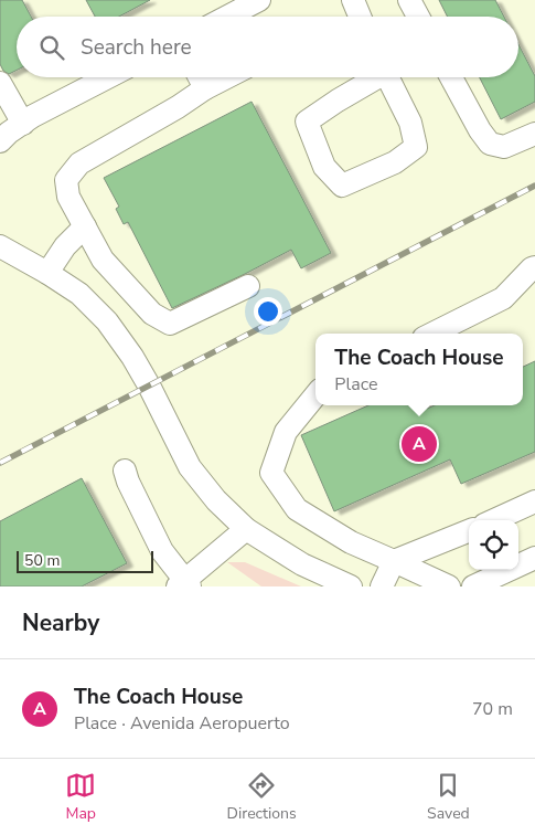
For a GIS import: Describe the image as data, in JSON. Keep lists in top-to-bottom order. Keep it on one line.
{"scale_bar":"50 m","page":{"search":"Search here","popup":["The Coach House","Place"],"pins":"A","scale":"50 m","heading":"Nearby","list":[{"mark":"A","name":"The Coach House","note":"Place · Avenida Aeropuerto","value":"70 m"}],"nav":["Map","Directions","Saved"]}}
